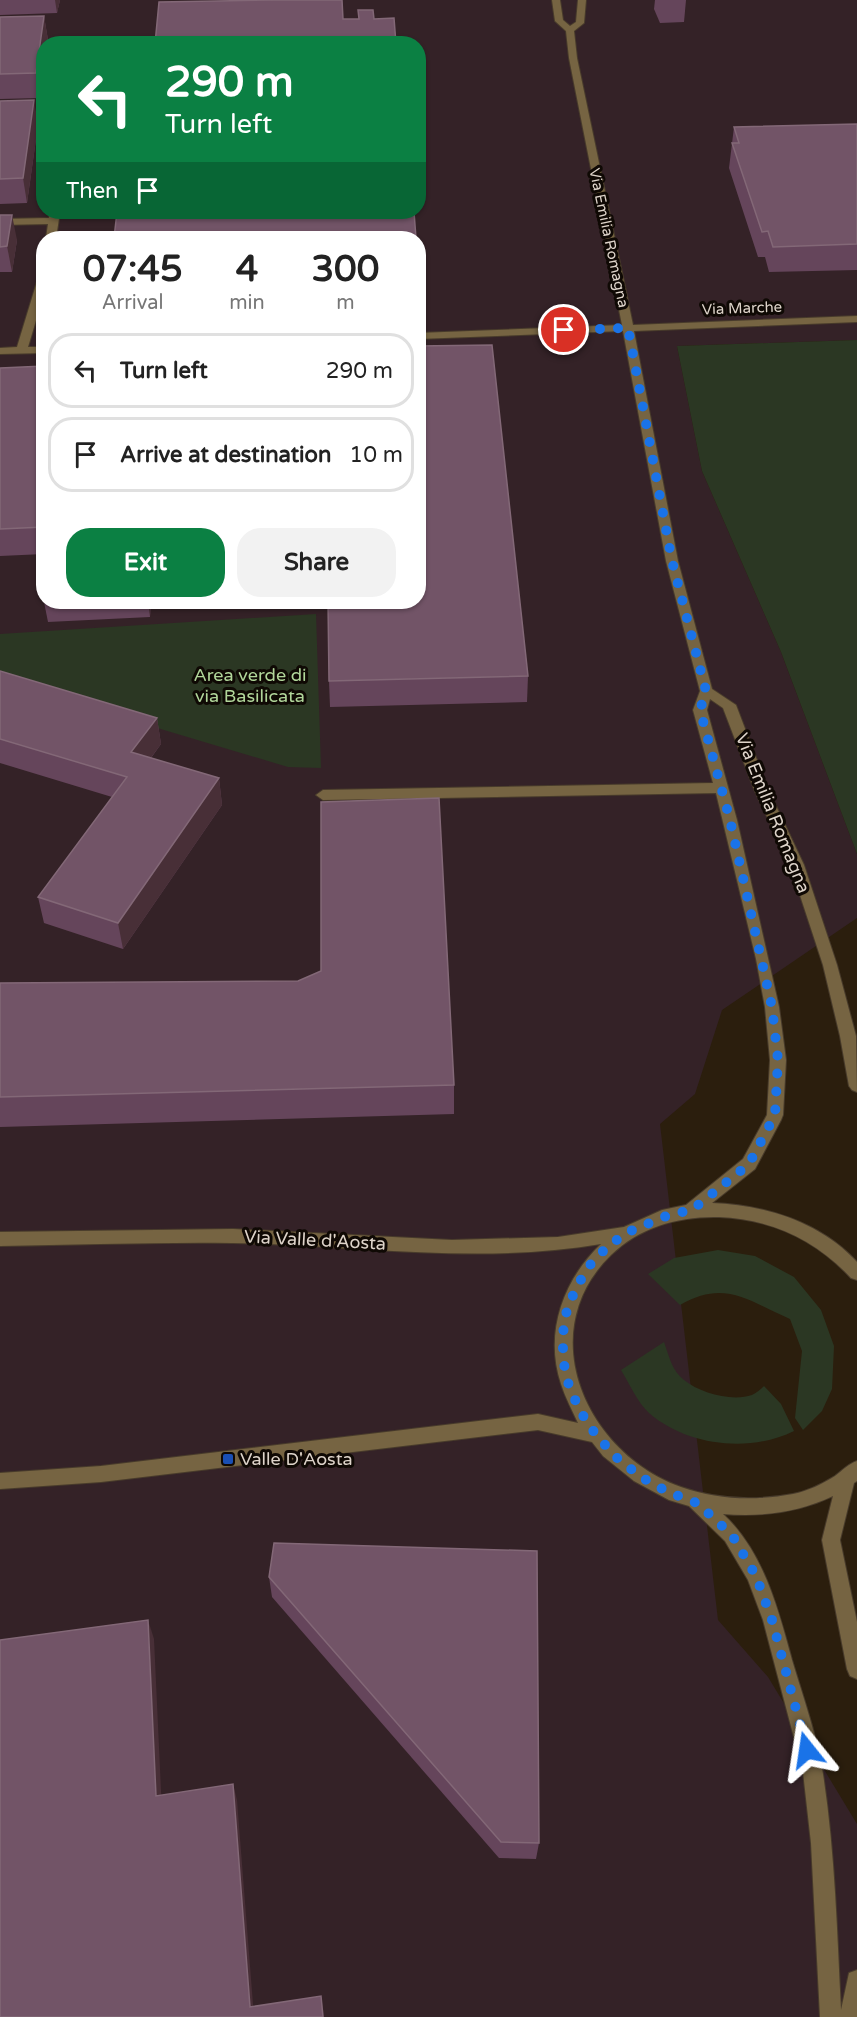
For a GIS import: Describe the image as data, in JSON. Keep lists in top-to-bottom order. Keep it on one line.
{"streets":{"street":["Via Emilia Romagna","Via Marche","Via Valle d'Aosta"]},"crossings":[["Via Emilia Romagna","Via Marche"],["Via Emilia Romagna","Via Valle d'Aosta"]],"parks":["Area verde di via Basilicata"],"places":{"transit":["Valle D'Aosta"]},"page":{"turn":["290 m","Turn left"],"then":"Then","eta":["07:45","Arrival","4","min","300","m"],"list":[{"name":"Turn left","value":"290 m"},{"name":"Arrive at destination","value":"10 m"}],"buttons":["Exit","Share"]}}
